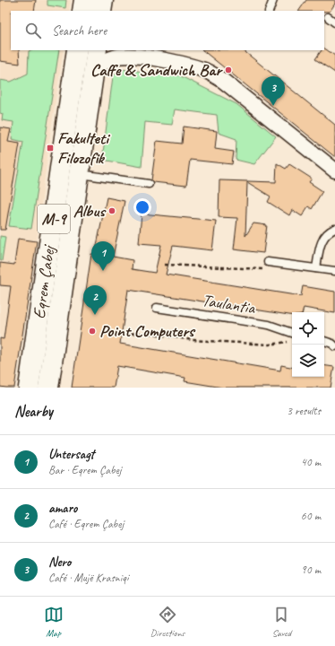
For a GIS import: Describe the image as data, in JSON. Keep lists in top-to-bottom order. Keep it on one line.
{"streets":{"main road":["M-9","Eqrem Çabej"],"lane":["Taulantia"]},"places":{"other":["Caffe & Sandwich Bar","Albus","Point Computers"],"transit":["Fakulteti Filozofik"]},"page":{"search":"Search here","pins":["3","1","2"],"heading":["Nearby","3 results"],"list":[{"mark":"1","name":"Untersagt","note":"Bar · Eqrem Çabej","value":"40 m"},{"mark":"2","name":"amaro","note":"Café · Eqrem Çabej","value":"60 m"},{"mark":"3","name":"Nero","note":"Café · Mujë Krasniqi","value":"90 m"}],"nav":["Map","Directions","Saved"]}}
